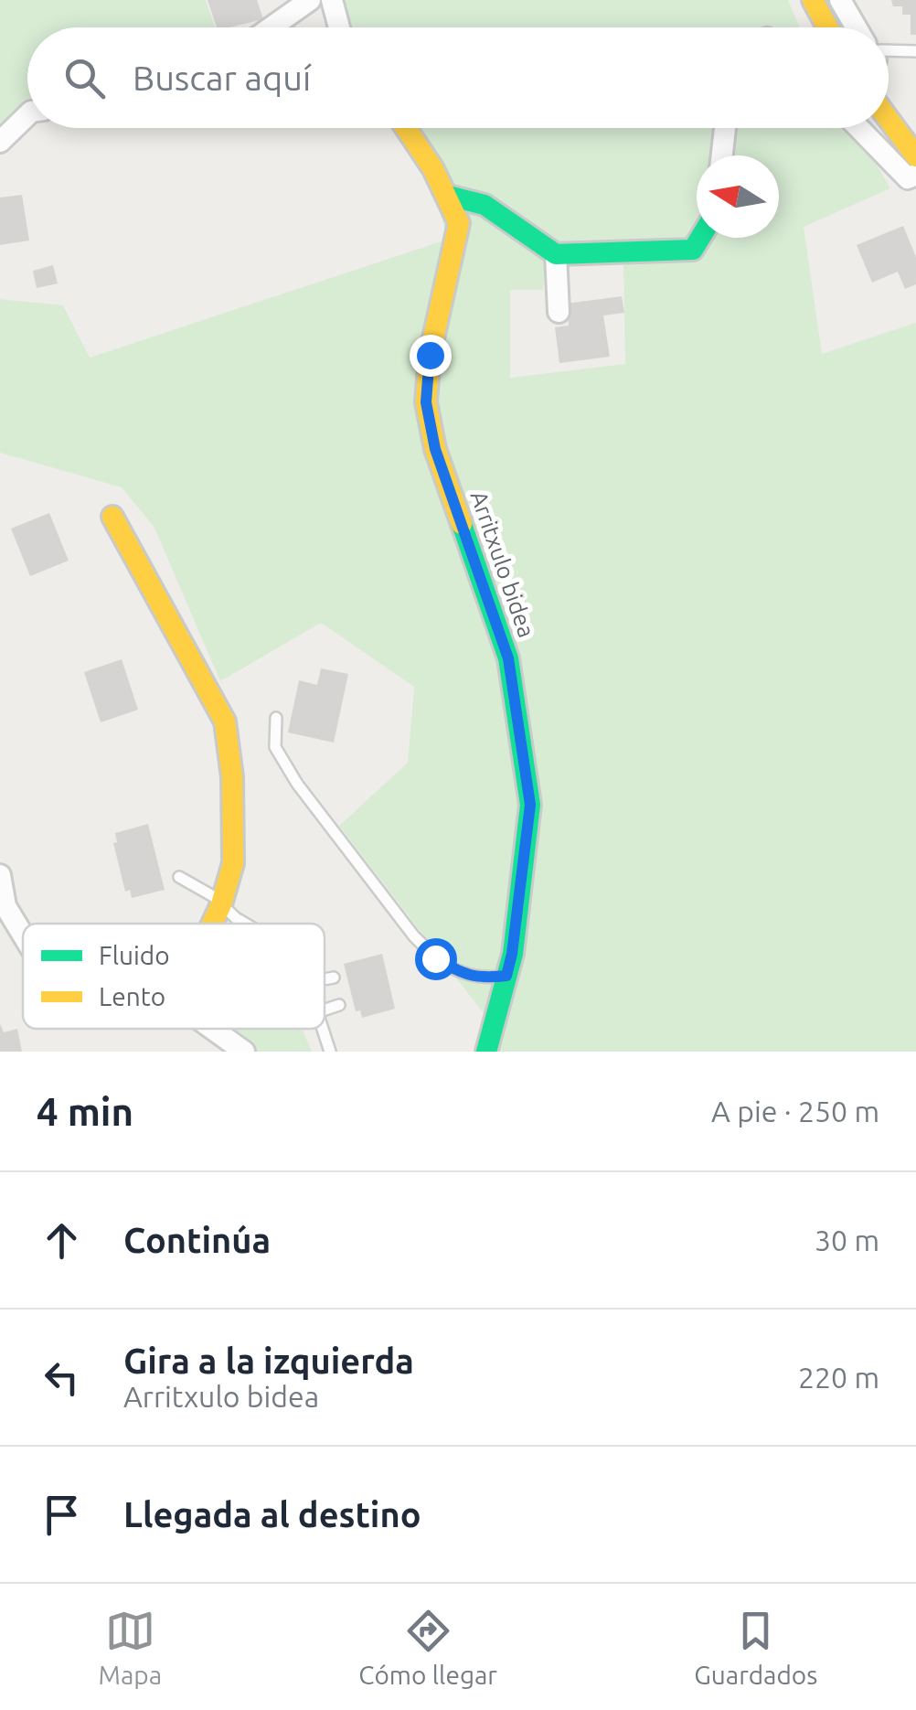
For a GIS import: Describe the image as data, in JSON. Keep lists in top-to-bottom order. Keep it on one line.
{"streets":{"street":["Arritxulo bidea"]},"legend":["Fluido","Lento"],"north":"left","page":{"search":"Buscar aquí","heading":["4 min","A pie · 250 m"],"list":[["Continúa","30 m"],["Gira a la izquierda","Arritxulo bidea","220 m"],"Llegada al destino"],"nav":["Mapa","Cómo llegar","Guardados"]}}
